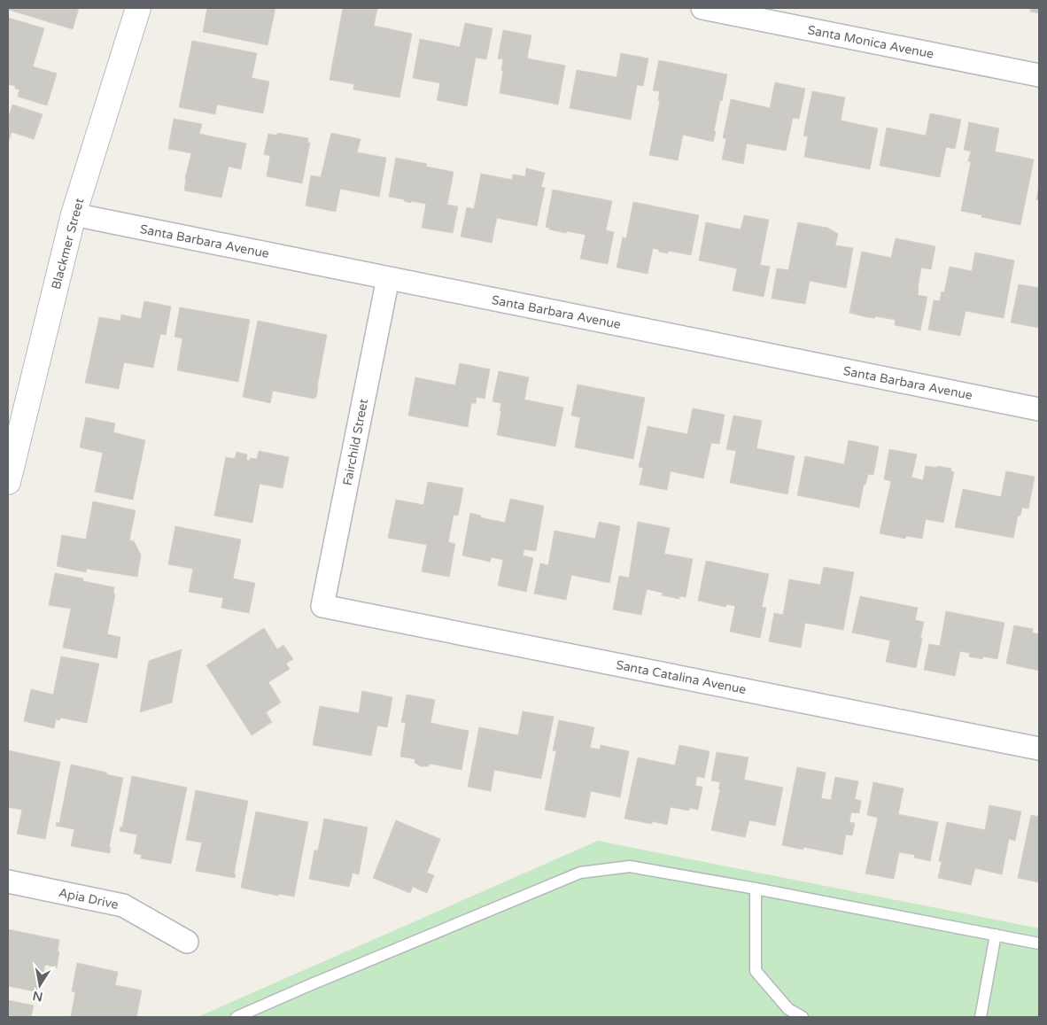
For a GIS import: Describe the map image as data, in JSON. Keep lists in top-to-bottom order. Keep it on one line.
{"streets":{"street":["Santa Monica Avenue","Santa Barbara Avenue","Blackmer Street","Fairchild Street","Santa Catalina Avenue","Apia Drive"]},"crossings":[["Santa Barbara Avenue","Blackmer Street"],["Santa Barbara Avenue","Fairchild Street"],["Fairchild Street","Santa Catalina Avenue"]],"north":"bottom"}
